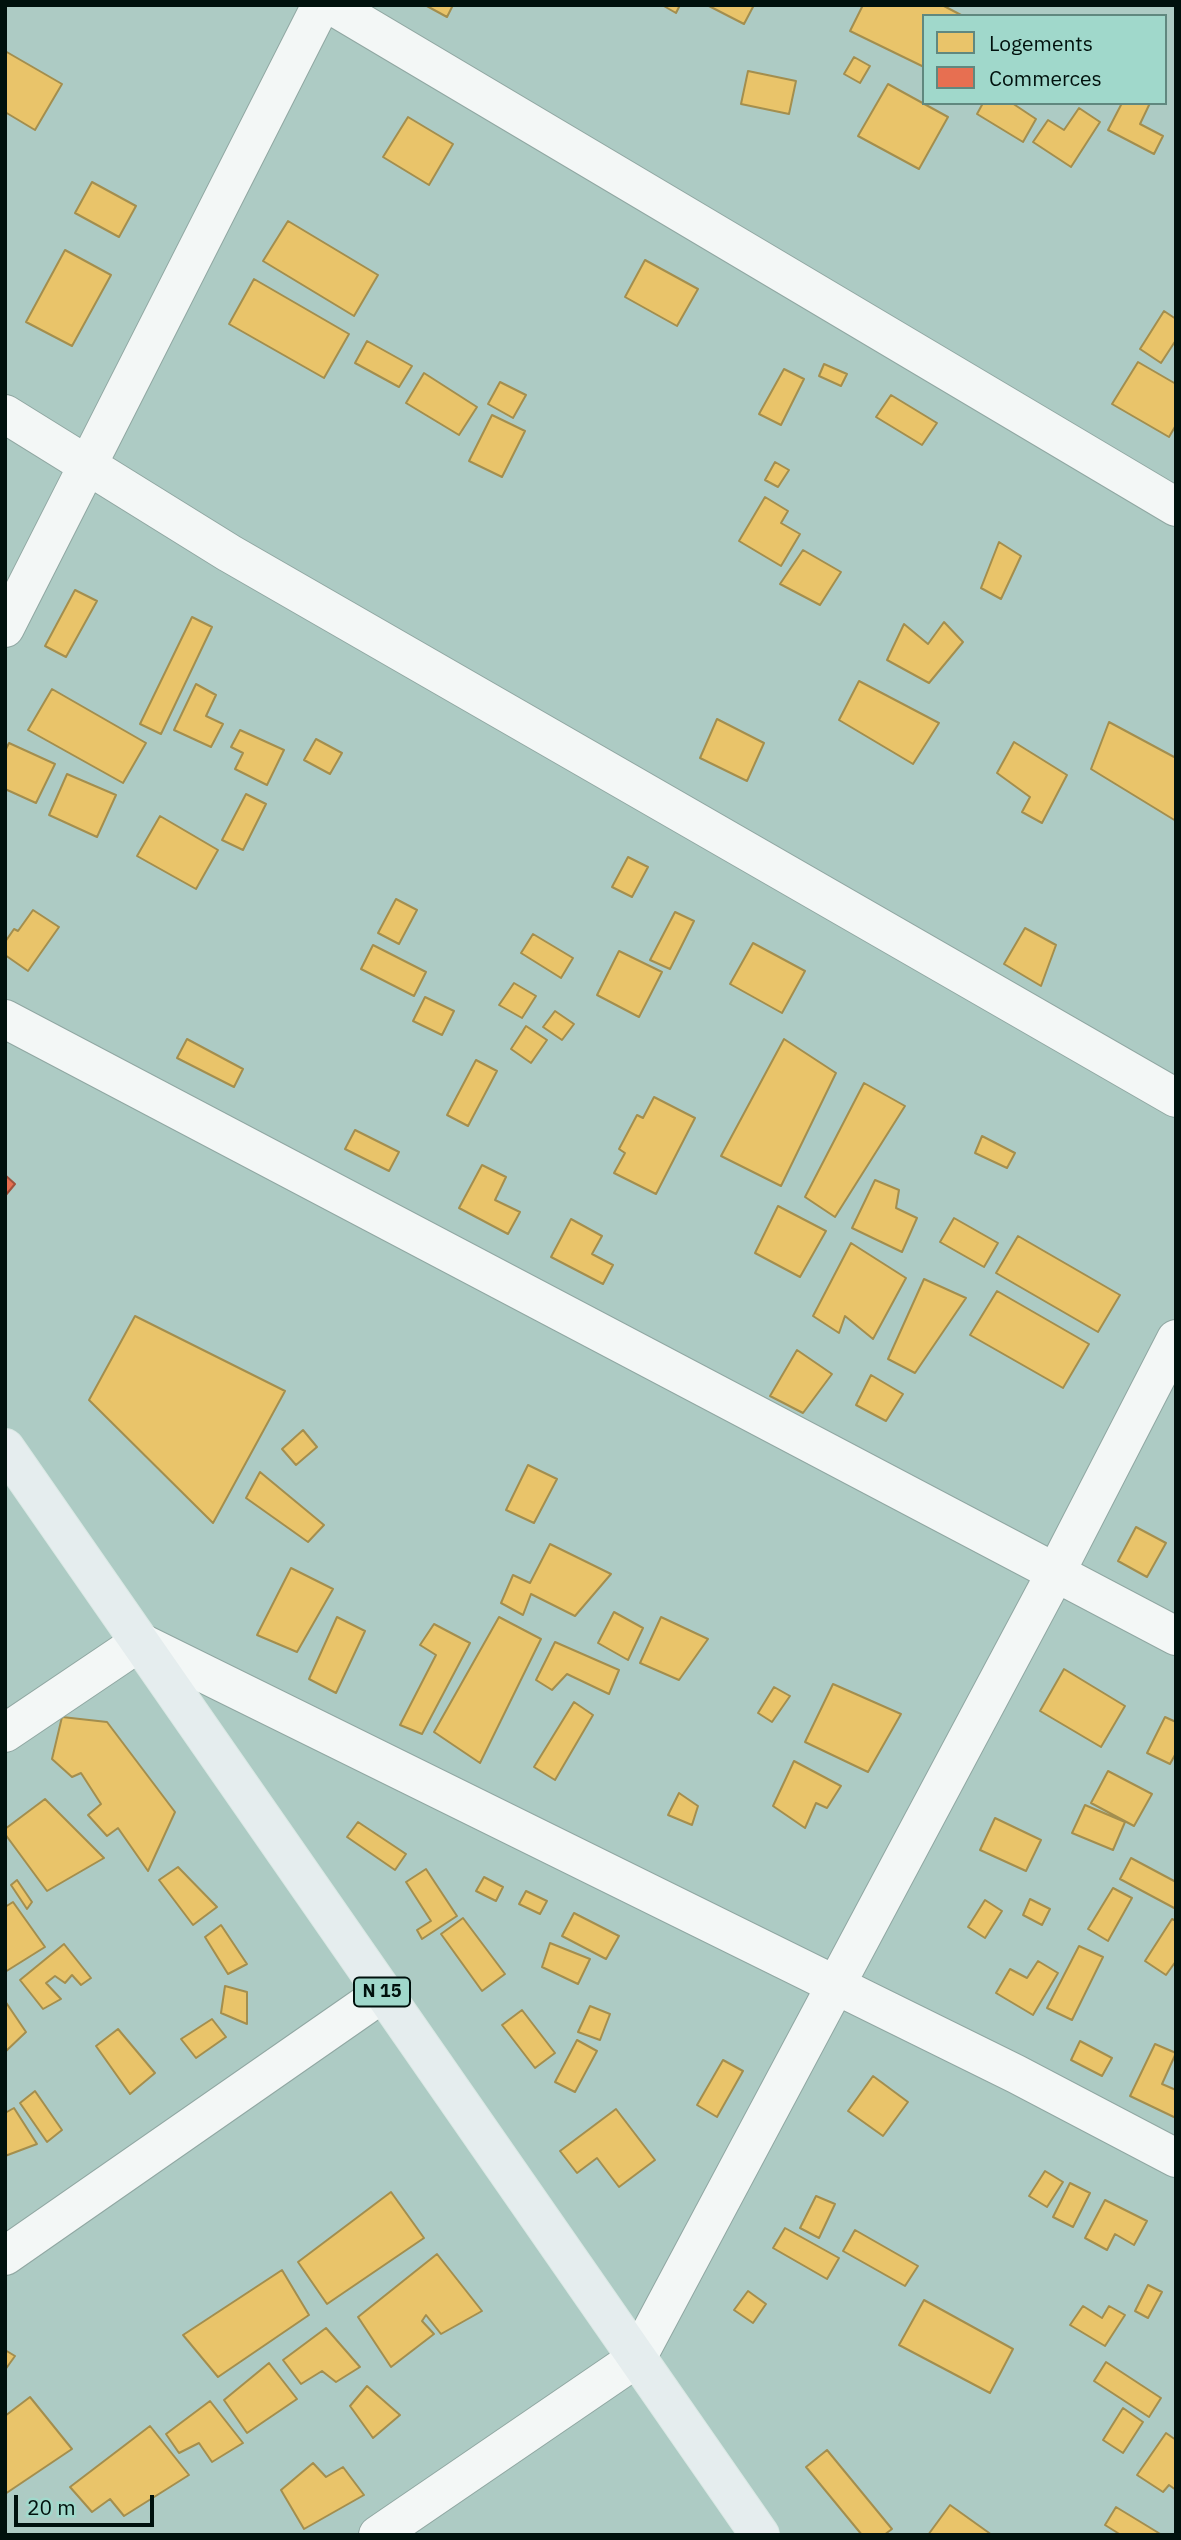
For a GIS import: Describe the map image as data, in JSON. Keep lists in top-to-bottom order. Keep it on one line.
{"streets":{"main road":["N 15"]},"legend":["Logements","Commerces"],"scale_bar":"20 m"}
